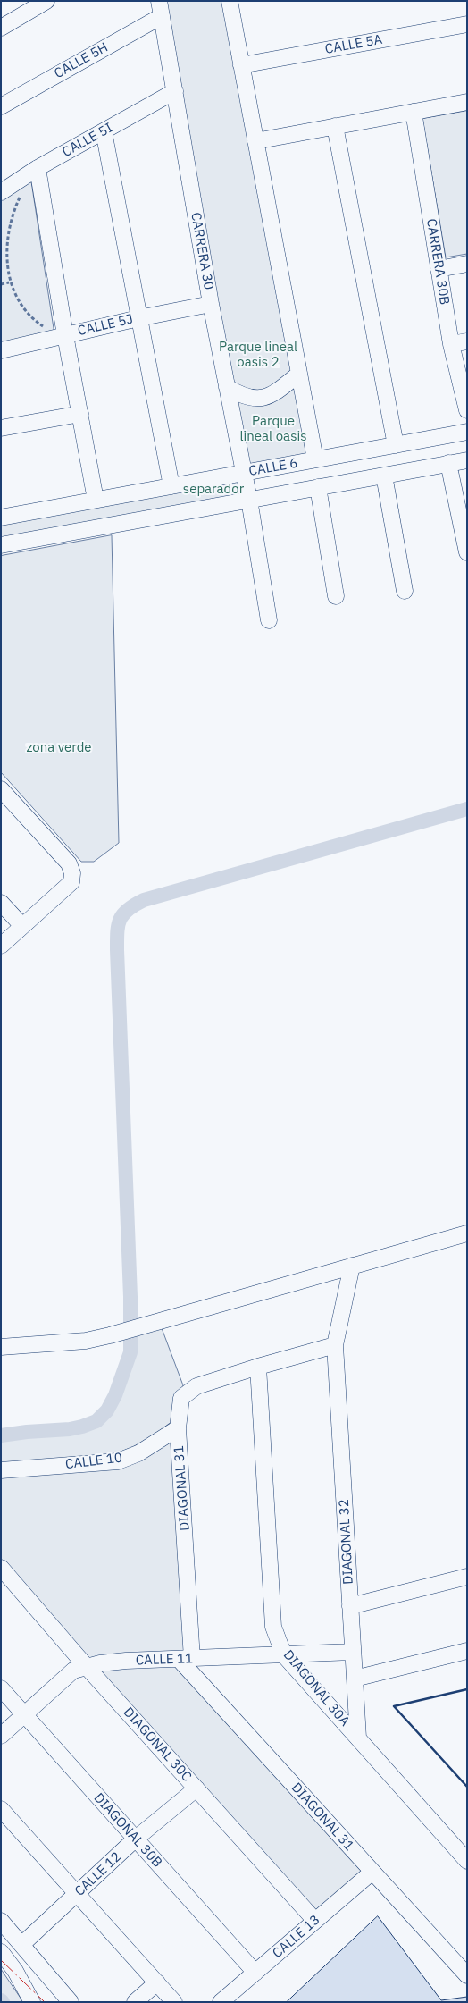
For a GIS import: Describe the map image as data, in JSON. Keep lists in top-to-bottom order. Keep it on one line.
{"streets":{"street":["CALLE 5A","CALLE 5H","CALLE 5I","CARRERA 30","CARRERA 30B","CALLE 5J","CALLE 6","CALLE 10","DIAGONAL 31","DIAGONAL 32","CALLE 11","DIAGONAL 30A","DIAGONAL 30C","DIAGONAL 30B","CALLE 12","CALLE 13"]},"crossings":[["CALLE 5H","CARRERA 30"],["CALLE 5I","CARRERA 30"],["CARRERA 30","CALLE 5J"],["CARRERA 30","CALLE 6"],["CALLE 10","DIAGONAL 31"],["DIAGONAL 31","CALLE 11"],["DIAGONAL 31","DIAGONAL 30A"],["DIAGONAL 31","CALLE 13"],["DIAGONAL 32","CALLE 11"],["DIAGONAL 32","DIAGONAL 30A"],["CALLE 11","DIAGONAL 30A"],["CALLE 11","DIAGONAL 30C"],["CALLE 11","DIAGONAL 30B"],["DIAGONAL 30C","CALLE 12"],["DIAGONAL 30C","CALLE 13"],["DIAGONAL 30B","CALLE 12"],["DIAGONAL 30B","CALLE 13"]],"parks":["Parque lineal oasis 2","Parque lineal oasis","separador","zona verde"]}
